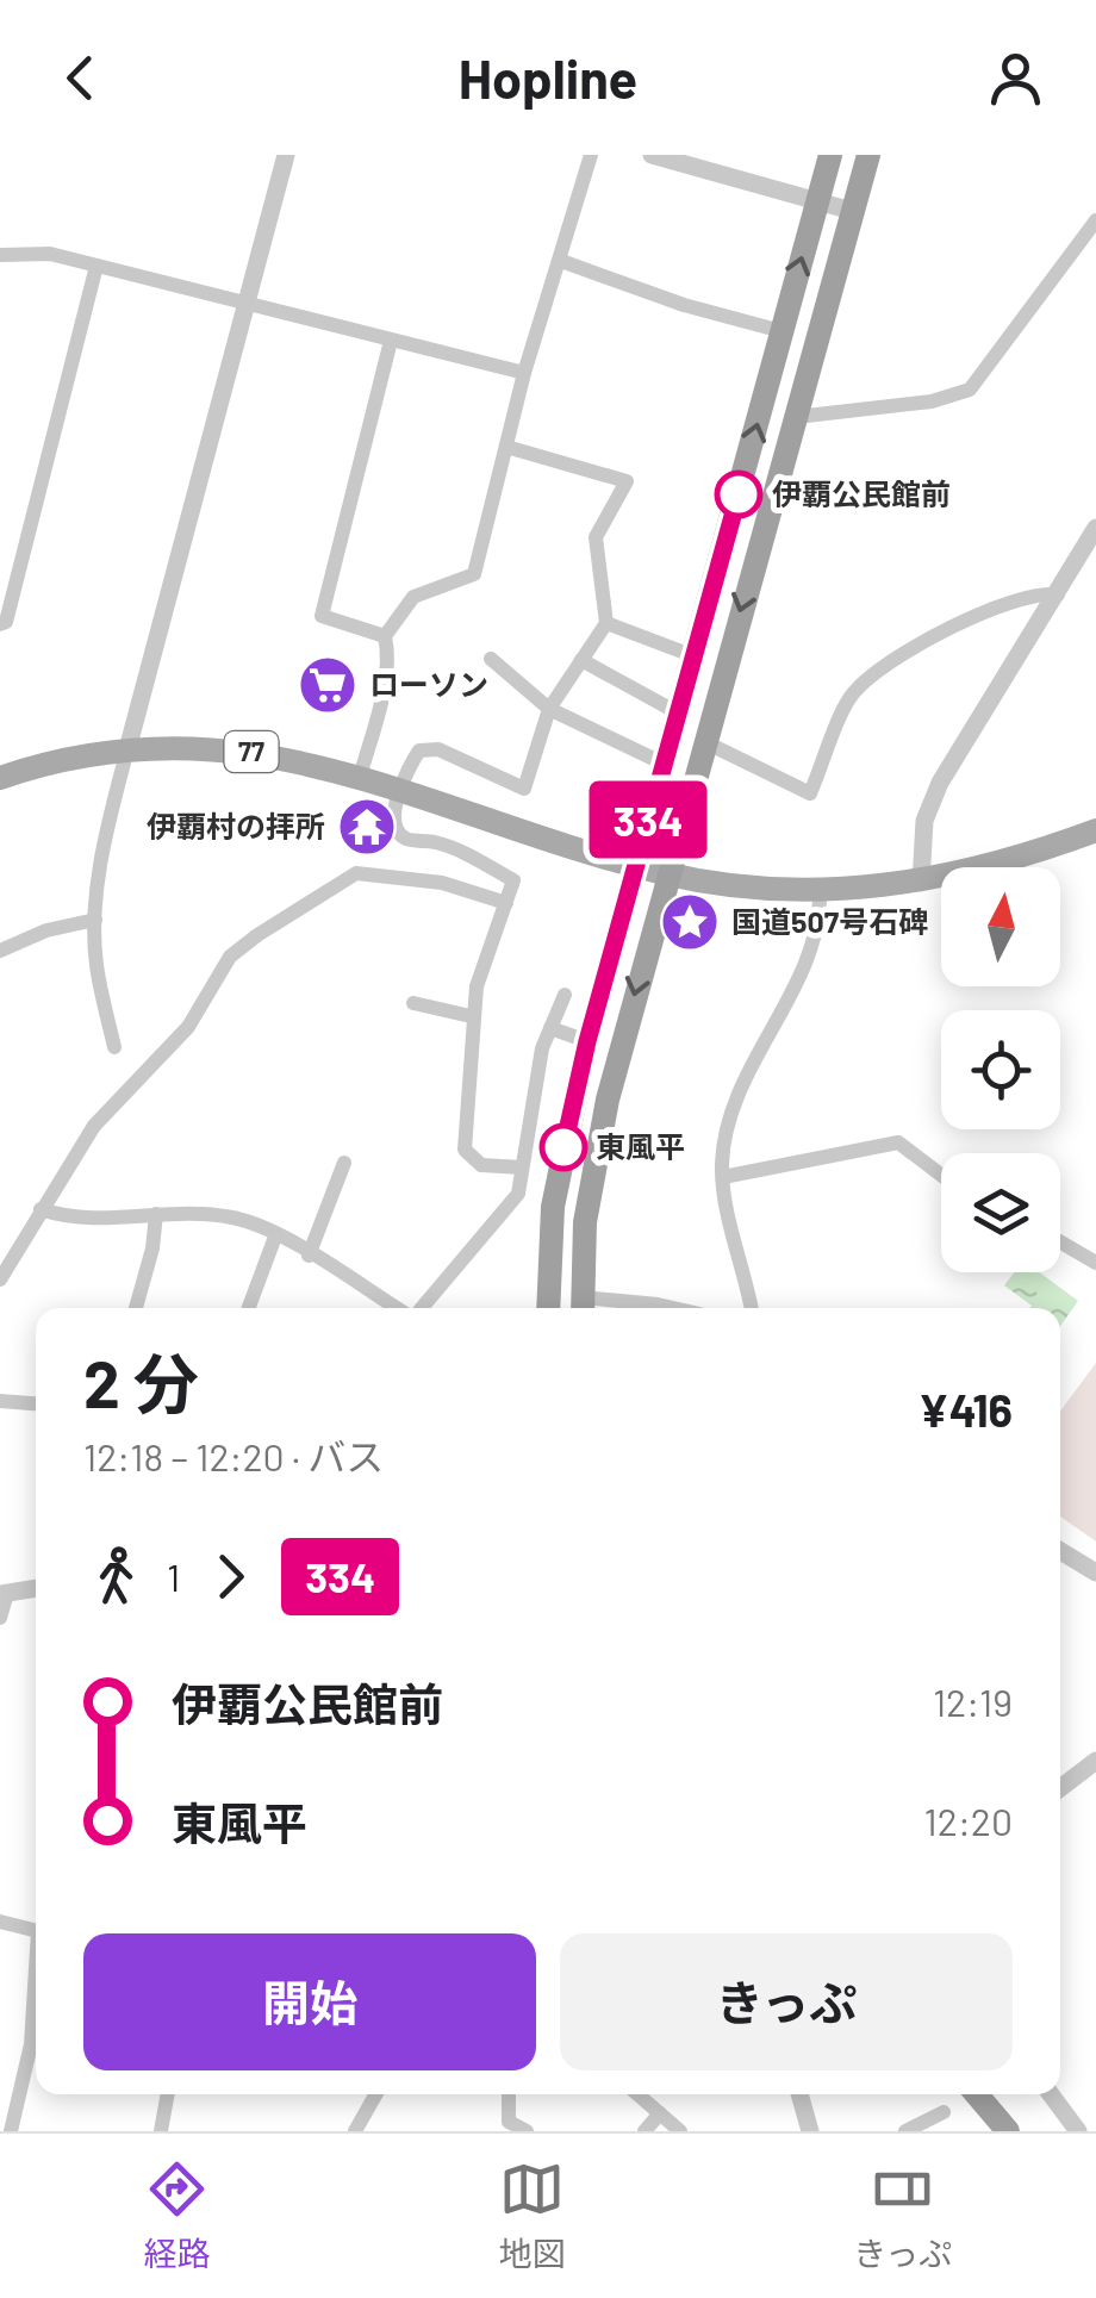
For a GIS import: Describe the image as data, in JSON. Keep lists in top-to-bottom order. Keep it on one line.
{"streets":{"main road":["77"]},"places":{"other":["伊覇公民館前","東風平"],"supermarket":["ローソン"],"temple":["伊覇村の拝所"],"place":["国道507号石碑"]},"lines":["bus line 334"],"north":"top","page":{"header":"Hopline","on_map":"334","heading":["2 分","12:18 – 12:20 · バス","¥416"],"legs":["1","334"],"list":[{"name":"伊覇公民館前","value":"12:19"},{"name":"東風平","value":"12:20"}],"buttons":["開始","きっぷ"],"tabs":["経路","地図","きっぷ"]}}
